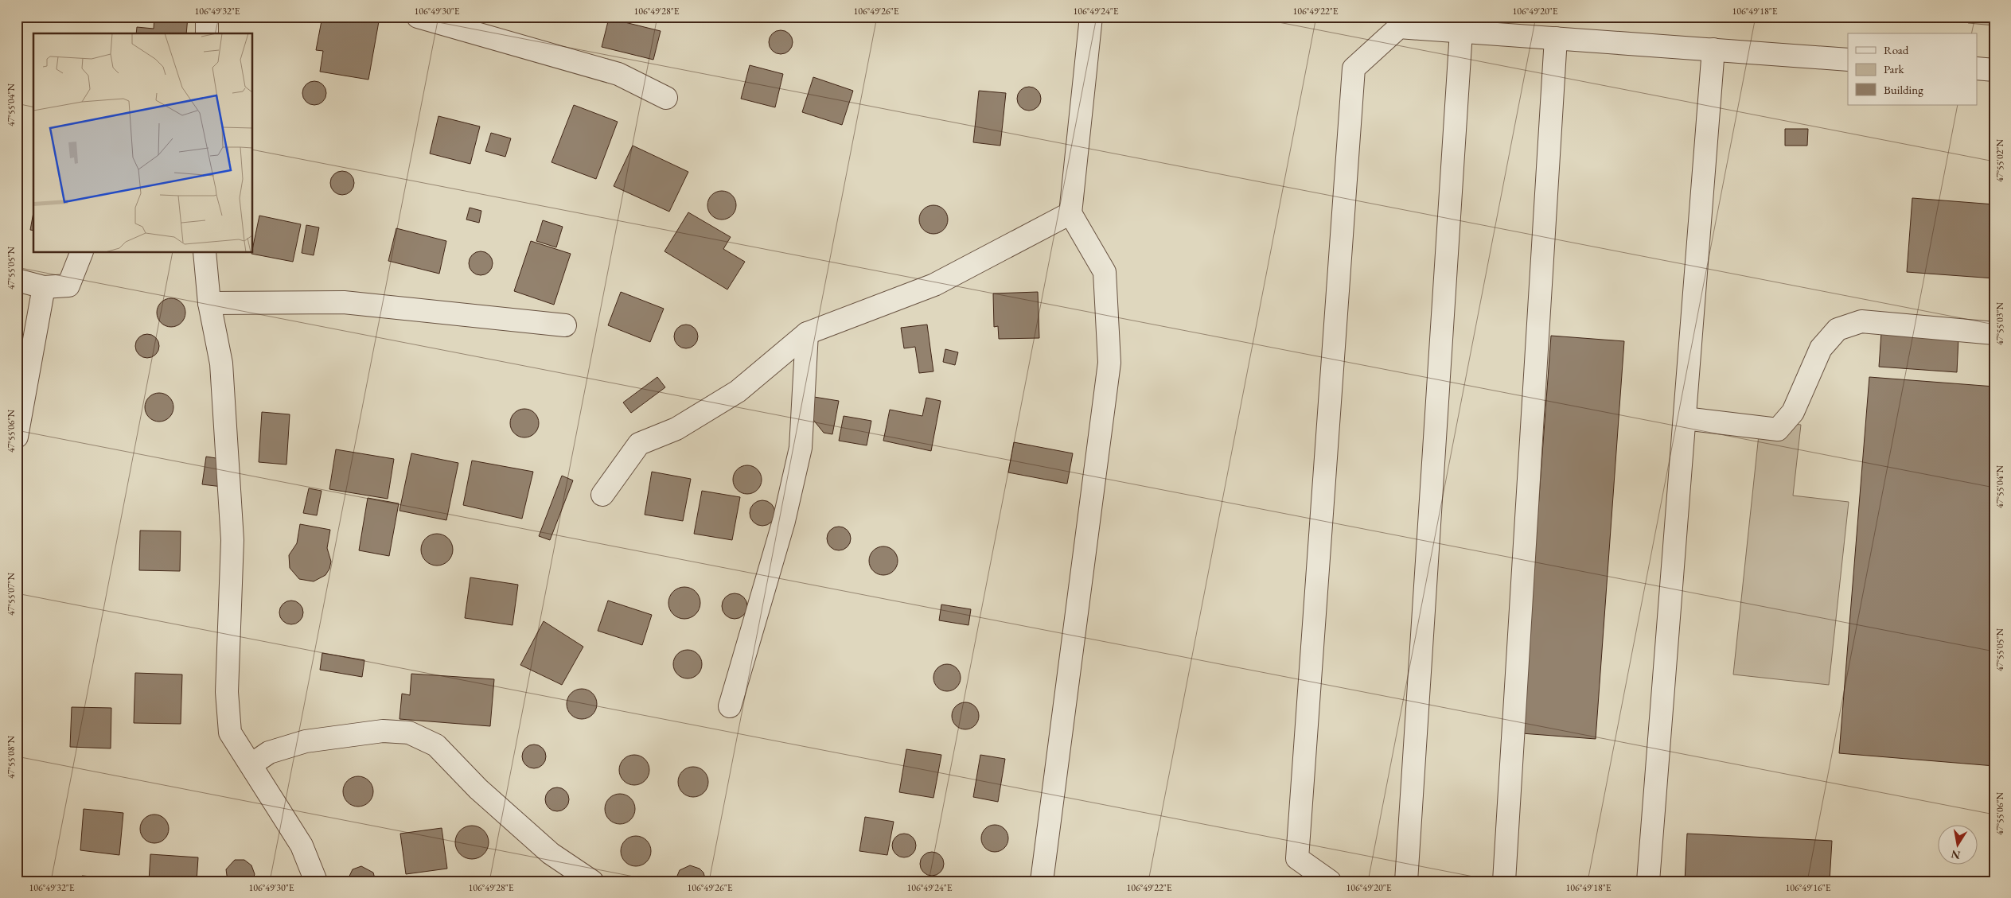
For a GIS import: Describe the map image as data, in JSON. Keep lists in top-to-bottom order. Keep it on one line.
{"legend":["Road","Park","Building"],"north":"bottom","coordinates":["106°49'32\"E","106°49'30\"E","106°49'28\"E","106°49'26\"E","106°49'24\"E","106°49'22\"E","106°49'20\"E","106°49'18\"E","47°55'04\"N","47°55'02\"N","47°55'05\"N","47°55'03\"N","47°55'06\"N","47°55'07\"N","47°55'08\"N","106°49'16\"E"]}
